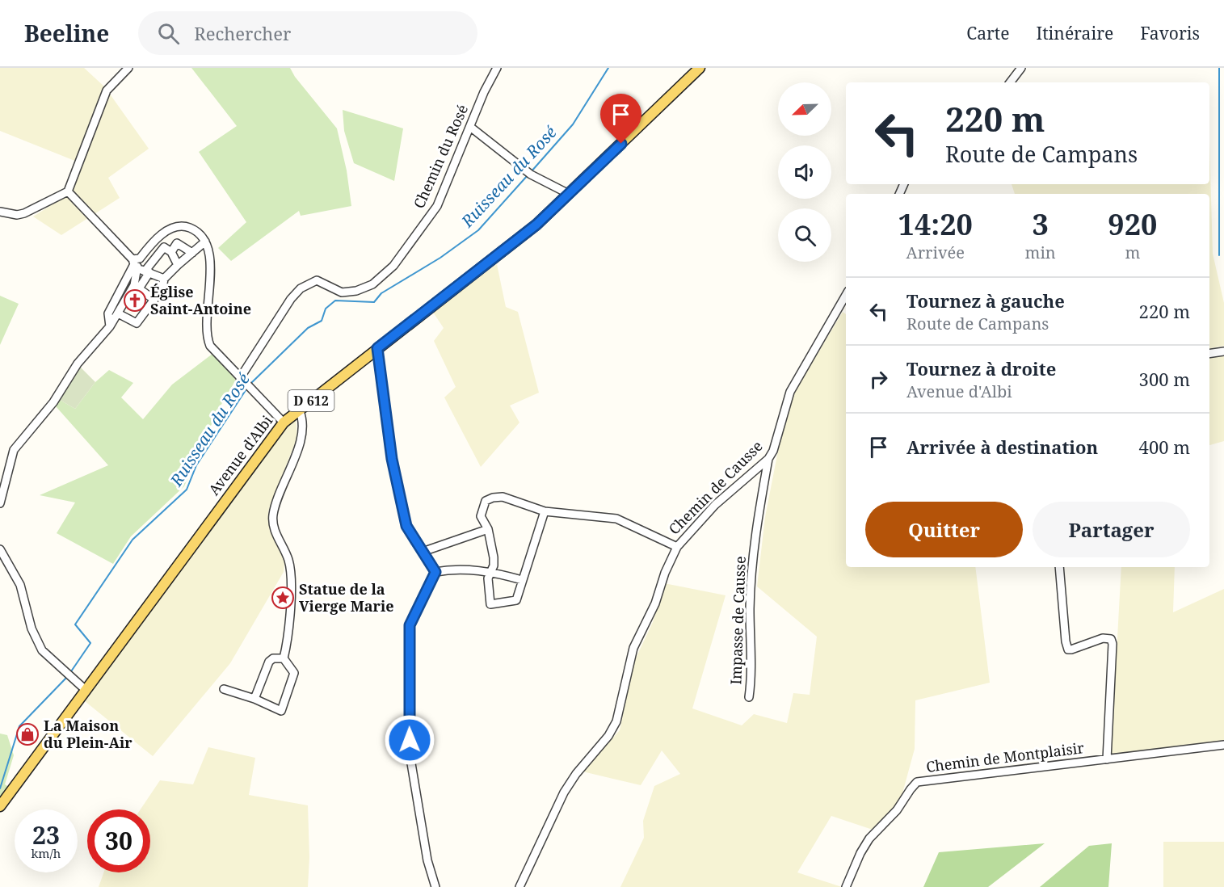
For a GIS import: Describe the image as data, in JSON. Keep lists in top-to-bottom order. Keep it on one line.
{"streets":{"main road":["D 612","Avenue d'Albi"],"street":["Chemin du Rosé","Chemin de Causse","Impasse de Causse","Chemin de Montplaisir"]},"crossings":[["Chemin de Causse","Impasse de Causse"]],"water":["Ruisseau du Rosé"],"places":{"church":["Église Saint-Antoine"],"place":["Statue de la Vierge Marie"],"shop":["La Maison du Plein-Air"]},"north":"bottom left","page":{"header":"Beeline","search":"Rechercher","nav":["Carte","Itinéraire","Favoris"],"turn":["220 m","Route de Campans"],"eta":["14:20","Arrivée","3","min","920","m"],"list":[{"name":"Tournez à gauche","note":"Route de Campans","value":"220 m"},{"name":"Tournez à droite","note":"Avenue d'Albi","value":"300 m"},{"name":"Arrivée à destination","value":"400 m"}],"buttons":["Quitter","Partager"],"speed":"23 km/h","limit":"30"}}
